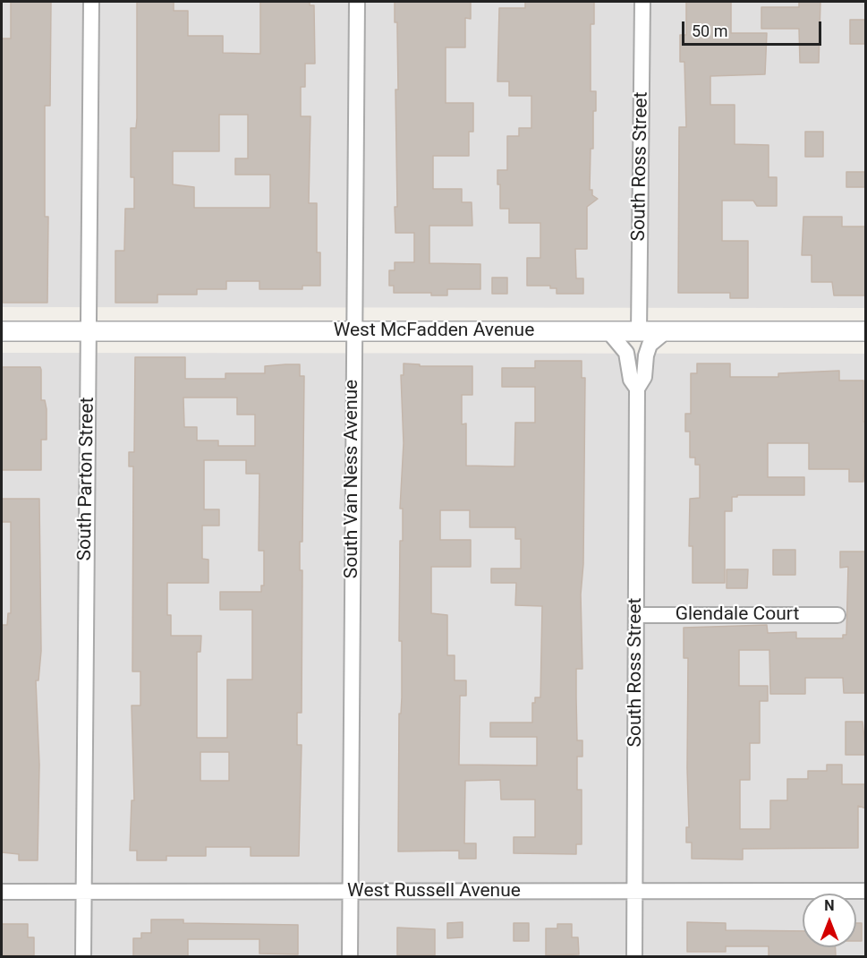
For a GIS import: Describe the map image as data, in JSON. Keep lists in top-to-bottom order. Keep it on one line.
{"streets":{"street":["South Ross Street","West McFadden Avenue","South Parton Street","South Van Ness Avenue","Glendale Court","West Russell Avenue"]},"crossings":[["South Ross Street","West McFadden Avenue"],["South Ross Street","Glendale Court"],["South Ross Street","West Russell Avenue"],["West McFadden Avenue","South Parton Street"],["West McFadden Avenue","South Van Ness Avenue"],["South Parton Street","West Russell Avenue"],["South Van Ness Avenue","West Russell Avenue"]],"scale_bar":"50 m","north":"top"}
